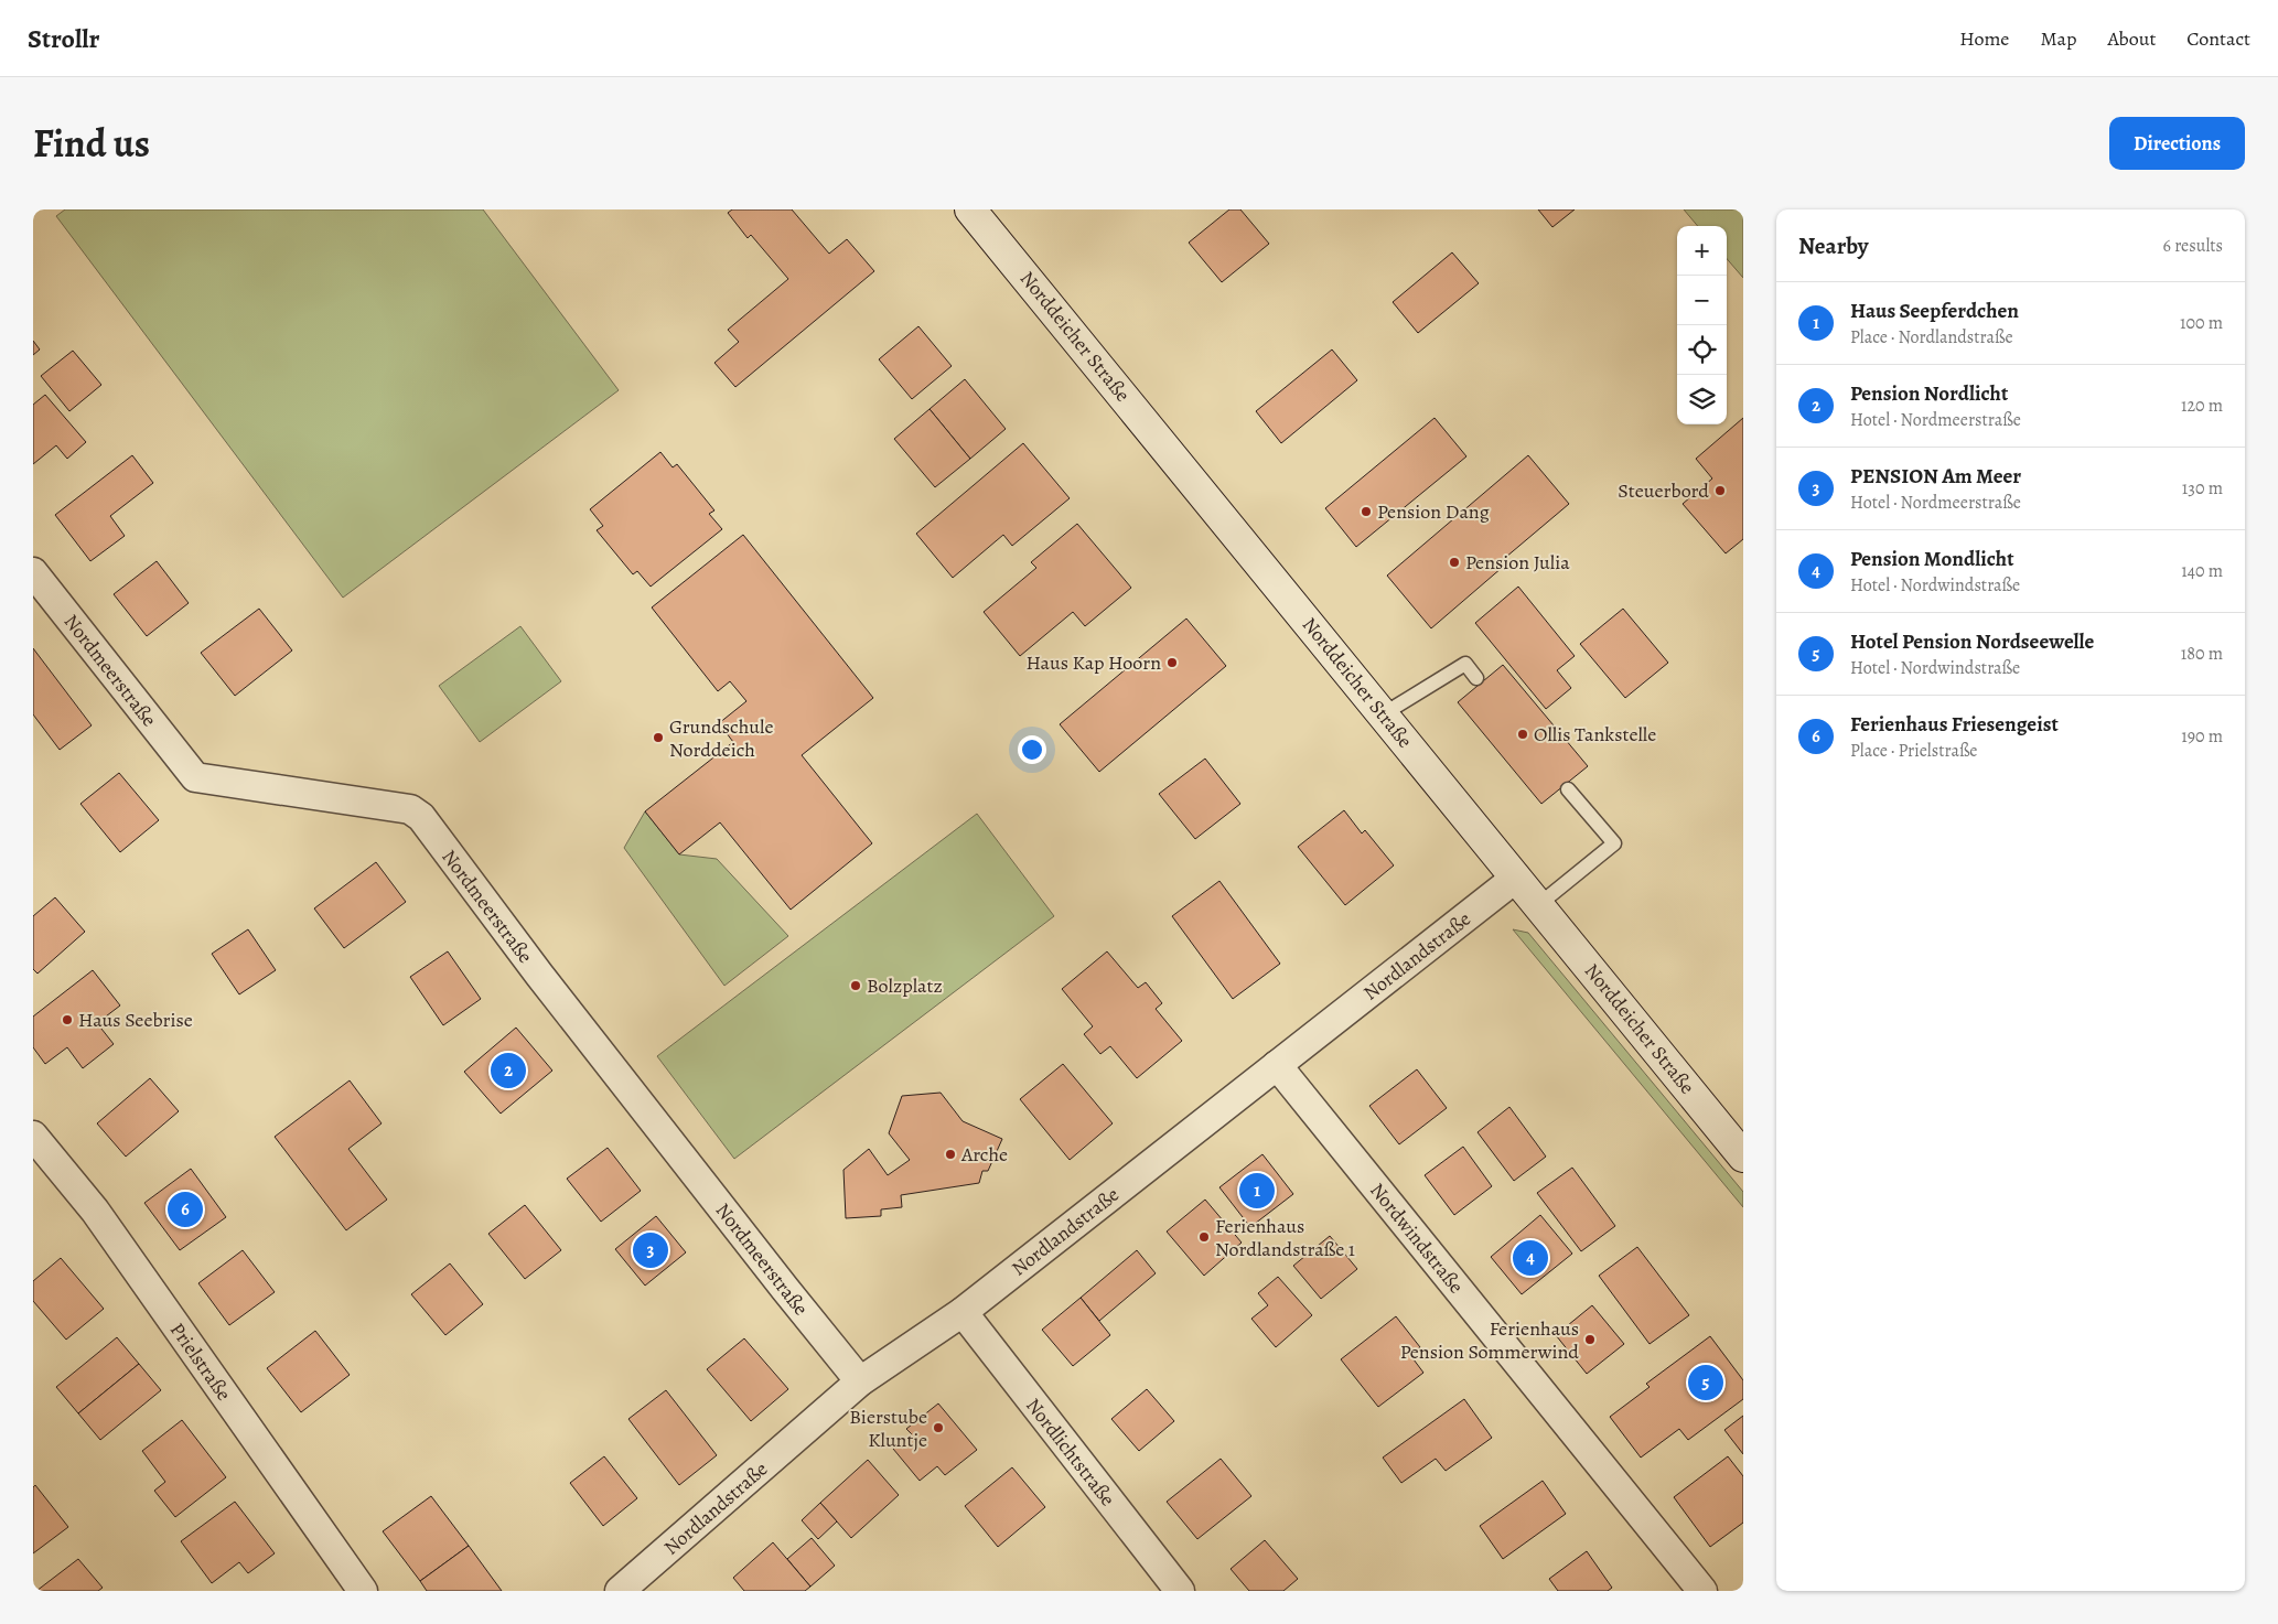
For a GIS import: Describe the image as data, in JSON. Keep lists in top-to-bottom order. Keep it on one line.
{"streets":{"street":["Norddeicher Straße","Nordmeerstraße","Nordlandstraße","Nordwindstraße","Prielstraße","Nordlichtstraße"]},"crossings":[["Norddeicher Straße","Nordlandstraße"],["Nordmeerstraße","Nordlandstraße"],["Nordlandstraße","Nordwindstraße"],["Nordlandstraße","Nordlichtstraße"]],"places":["Steuerbord","Pension Dang","Pension Julia","Haus Kap Hoorn","Ollis Tankstelle","Grundschule Norddeich","Bolzplatz","Haus Seebrise","Arche","Ferienhaus Nordlandstraße 1","Ferienhaus Pension Sommerwind","Bierstube Kluntje"],"page":{"header":"Strollr","nav":["Home","Map","About","Contact"],"title":"Find us","buttons":"Directions","heading":["Nearby","6 results"],"map_buttons":["+","−"],"list":[{"mark":"1","name":"Haus Seepferdchen","note":"Place · Nordlandstraße","value":"100 m"},{"mark":"2","name":"Pension Nordlicht","note":"Hotel · Nordmeerstraße","value":"120 m"},{"mark":"3","name":"PENSION Am Meer","note":"Hotel · Nordmeerstraße","value":"130 m"},{"mark":"4","name":"Pension Mondlicht","note":"Hotel · Nordwindstraße","value":"140 m"},{"mark":"5","name":"Hotel Pension Nordseewelle","note":"Hotel · Nordwindstraße","value":"180 m"},{"mark":"6","name":"Ferienhaus Friesengeist","note":"Place · Prielstraße","value":"190 m"}],"pins":["2","1","6","3","4","5"]}}
